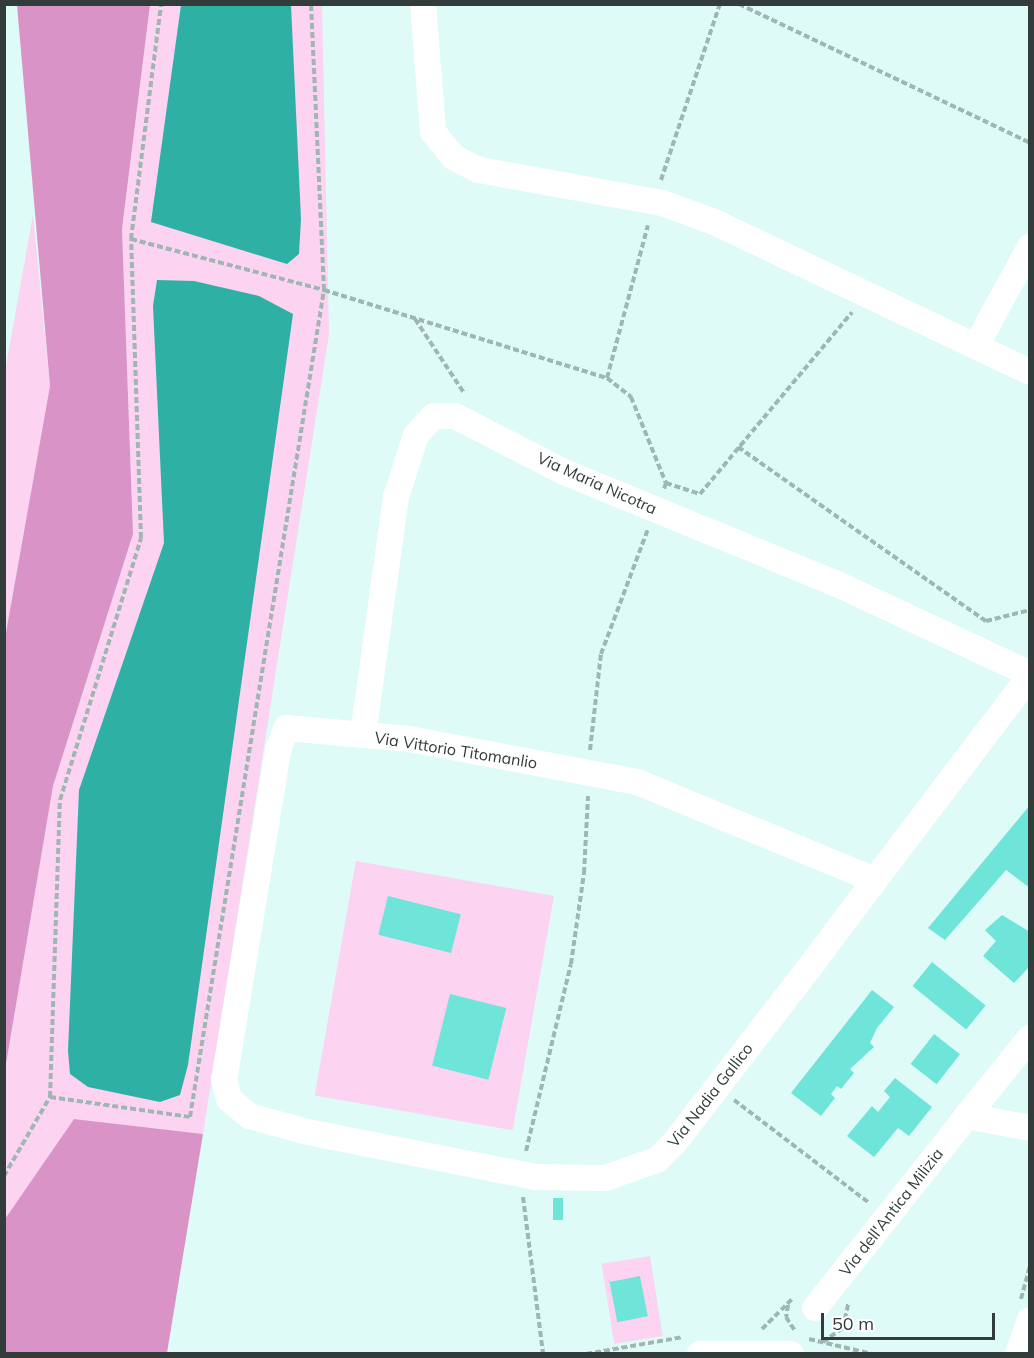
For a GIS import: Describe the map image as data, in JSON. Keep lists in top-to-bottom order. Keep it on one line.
{"streets":{"street":["Via Maria Nicotra","Via Vittorio Titomanlio","Via Nadia Gallico","Via dell'Antica Milizia"]},"crossings":[["Via Maria Nicotra","Via Vittorio Titomanlio"],["Via Maria Nicotra","Via Nadia Gallico"],["Via Vittorio Titomanlio","Via Nadia Gallico"]],"scale_bar":"50 m"}
